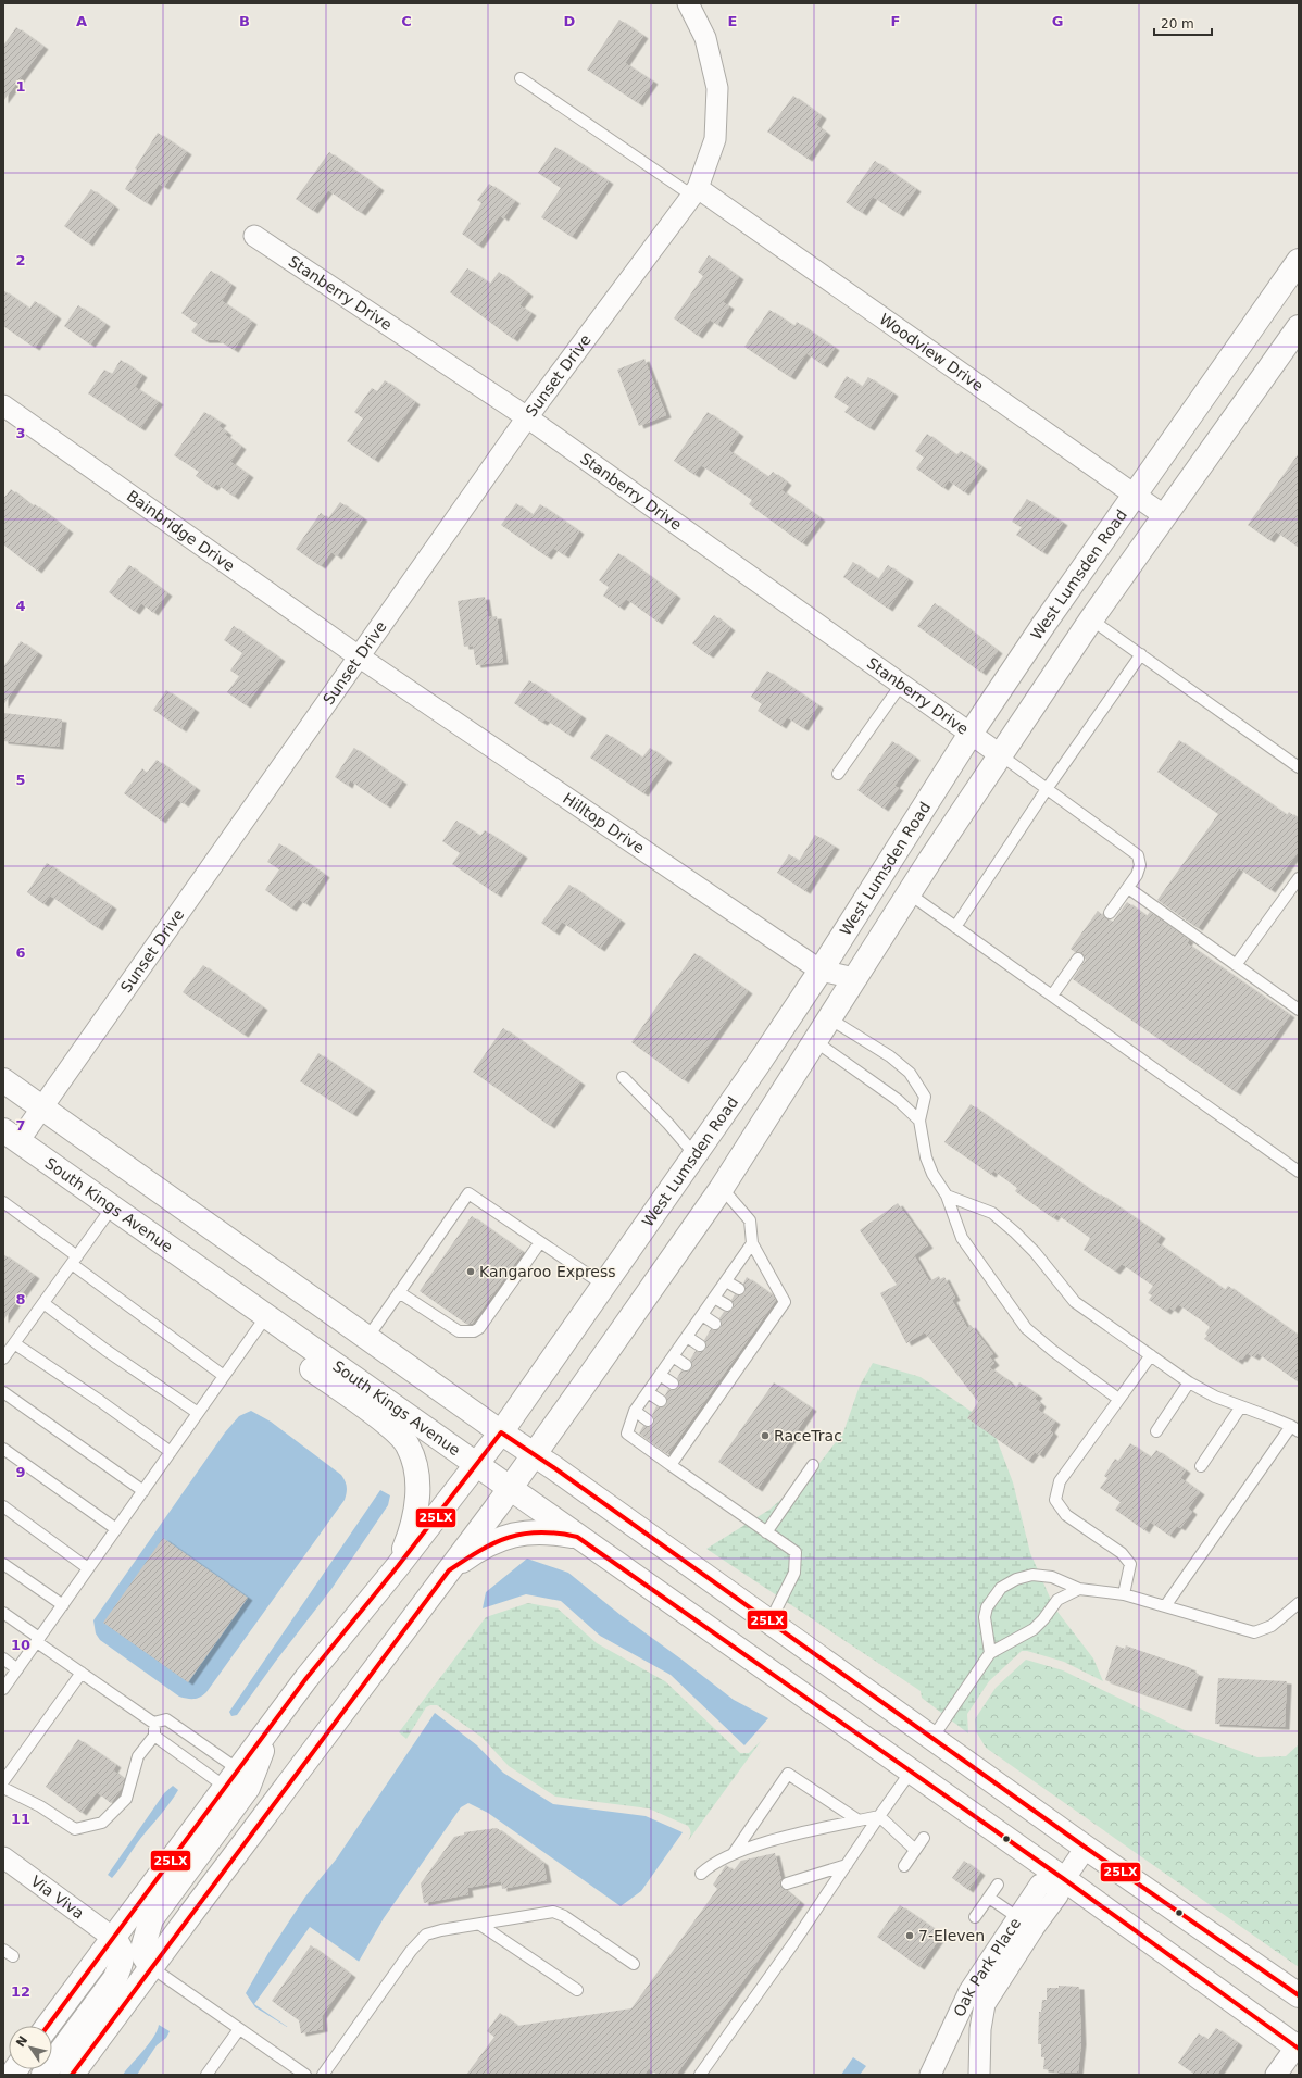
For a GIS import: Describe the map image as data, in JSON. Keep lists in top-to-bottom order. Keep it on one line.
{"streets":{"main road":["West Lumsden Road","South Kings Avenue"],"street":["Stanberry Drive","Woodview Drive","Sunset Drive","Bainbridge Drive","Hilltop Drive","Via Viva","Oak Park Place"]},"crossings":[["Stanberry Drive","Sunset Drive"],["Stanberry Drive","West Lumsden Road"],["Woodview Drive","Sunset Drive"],["Woodview Drive","West Lumsden Road"],["Sunset Drive","Bainbridge Drive"],["Sunset Drive","Hilltop Drive"],["Sunset Drive","South Kings Avenue"],["Bainbridge Drive","Hilltop Drive"],["West Lumsden Road","Hilltop Drive"],["West Lumsden Road","South Kings Avenue"],["West Lumsden Road","Via Viva"],["South Kings Avenue","Oak Park Place"]],"places":["Kangaroo Express","RaceTrac","7-Eleven"],"lines":["transit line 25LX"],"scale_bar":"20 m","north":"top left","grid":{"columns":["A","B","C","D","E","F","G"],"rows":["1","2","3","4","5","6","7","8","9","10","11","12"]}}
